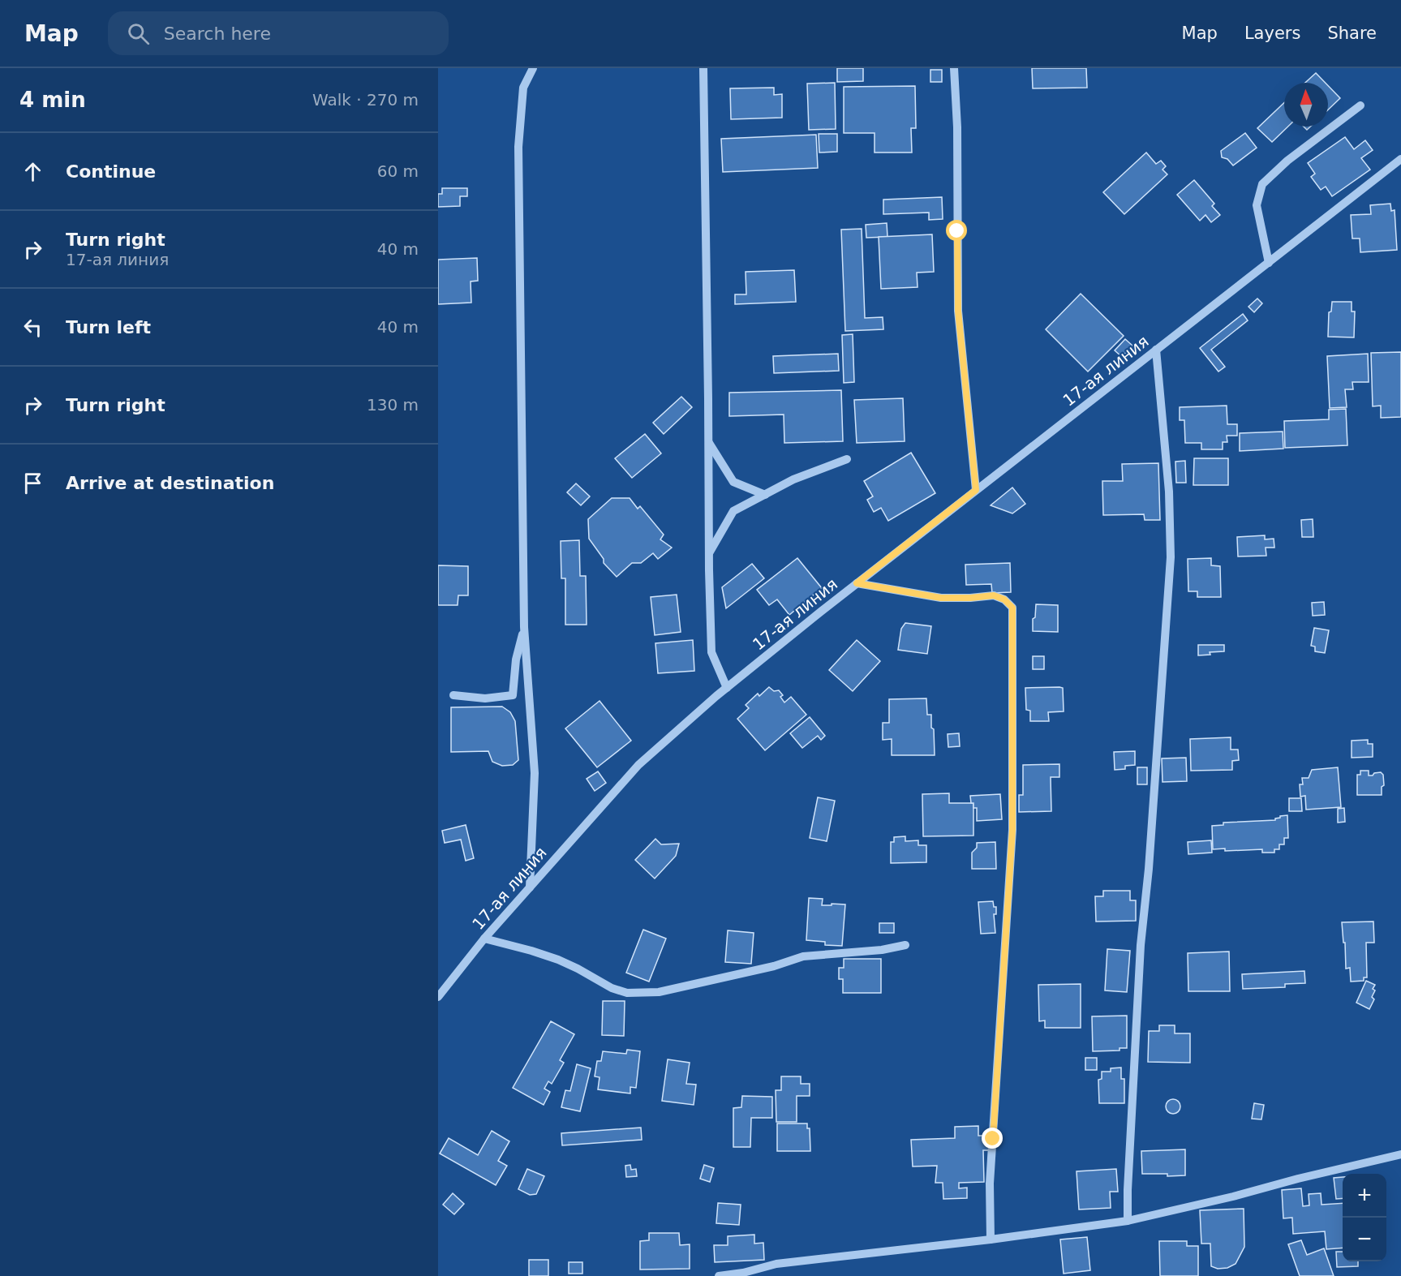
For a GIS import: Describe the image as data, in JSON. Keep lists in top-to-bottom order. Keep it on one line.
{"streets":{"street":["17-ая линия"]},"north":"top","page":{"header":"Map","search":"Search here","nav":["Map","Layers","Share"],"heading":["4 min","Walk · 270 m"],"list":[["Continue","60 m"],["Turn right","17-ая линия","40 m"],["Turn left","40 m"],["Turn right","130 m"],"Arrive at destination"],"map_buttons":["+","−"]}}
